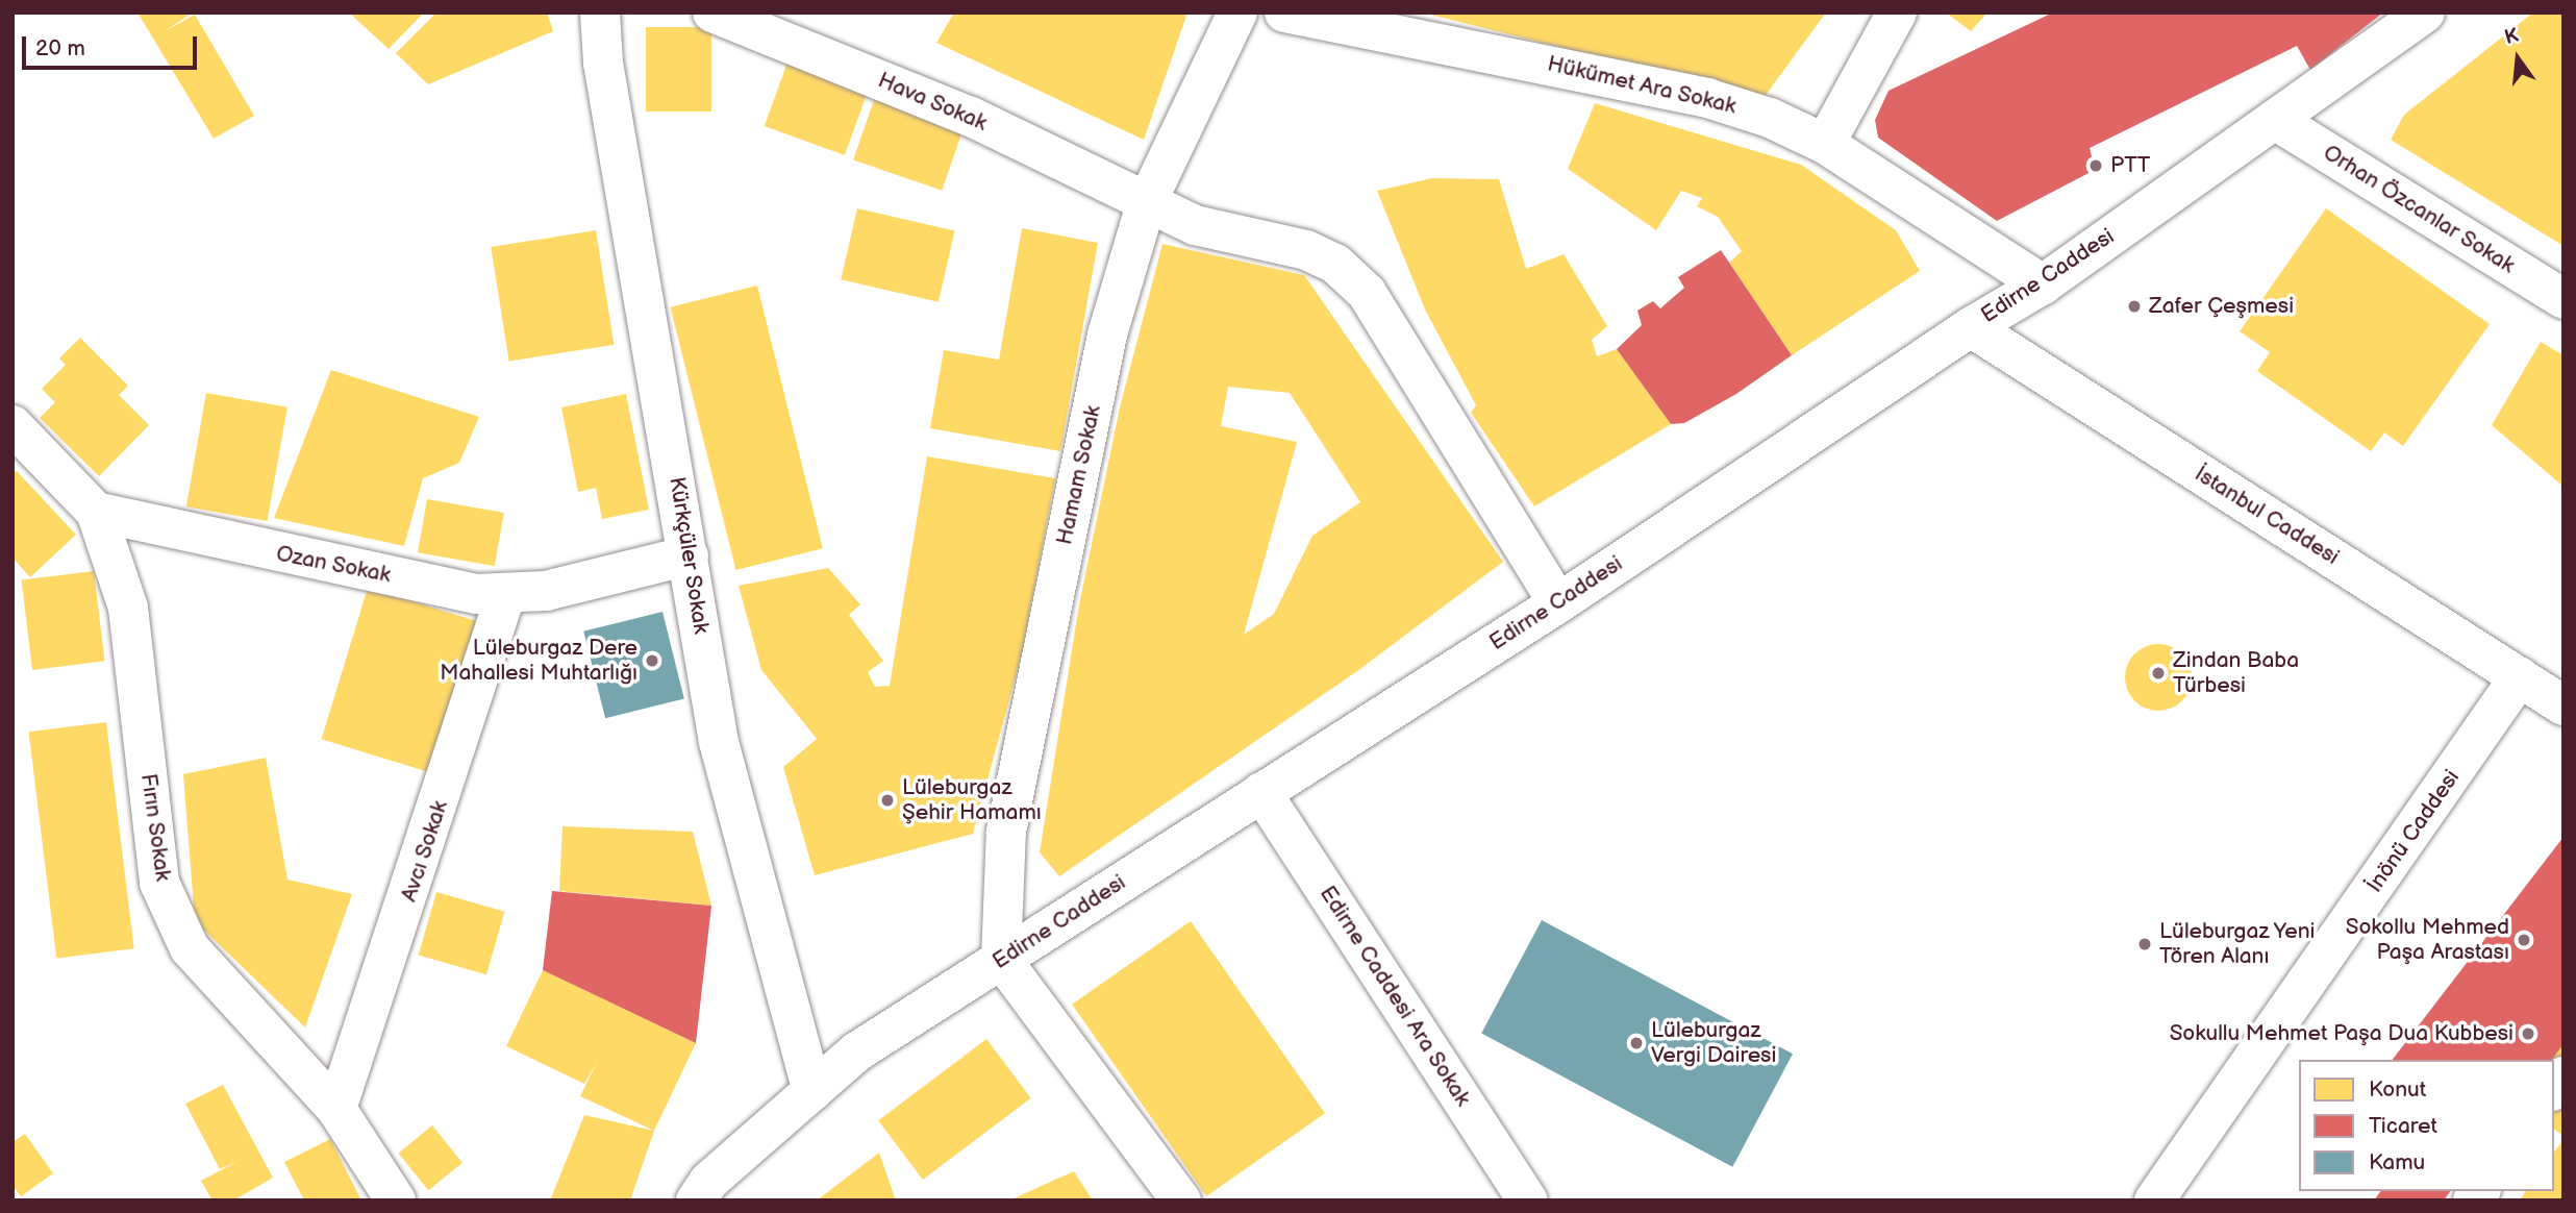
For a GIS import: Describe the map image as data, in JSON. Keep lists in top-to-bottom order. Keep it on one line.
{"streets":{"street":["Hükümet Ara Sokak","Hava Sokak","Orhan Özcanlar Sokak","Edirne Caddesi","Hamam Sokak","İstanbul Caddesi","Kürkçüler Sokak","Ozan Sokak","Fırın Sokak","İnönü Caddesi","Avcı Sokak","Edirne Caddesi Ara Sokak"]},"crossings":[["Hükümet Ara Sokak","Edirne Caddesi"],["Hava Sokak","Edirne Caddesi"],["Hava Sokak","Hamam Sokak"],["Orhan Özcanlar Sokak","Edirne Caddesi"],["Edirne Caddesi","Hamam Sokak"],["Edirne Caddesi","İstanbul Caddesi"],["Edirne Caddesi","Kürkçüler Sokak"],["Edirne Caddesi","Edirne Caddesi Ara Sokak"],["İstanbul Caddesi","İnönü Caddesi"],["Kürkçüler Sokak","Ozan Sokak"],["Ozan Sokak","Fırın Sokak"],["Ozan Sokak","Avcı Sokak"],["Fırın Sokak","Avcı Sokak"]],"places":["PTT","Zafer Çeşmesi","Lüleburgaz Dere Mahallesi Muhtarlığı","Zindan Baba Türbesi","Lüleburgaz Şehir Hamamı","Sokollu Mehmed Paşa Arastası","Lüleburgaz Yeni Tören Alanı","Sokullu Mehmet Paşa Dua Kubbesi","Lüleburgaz Vergi Dairesi"],"legend":["Konut","Ticaret","Kamu"],"scale_bar":"20 m","north":"top"}
